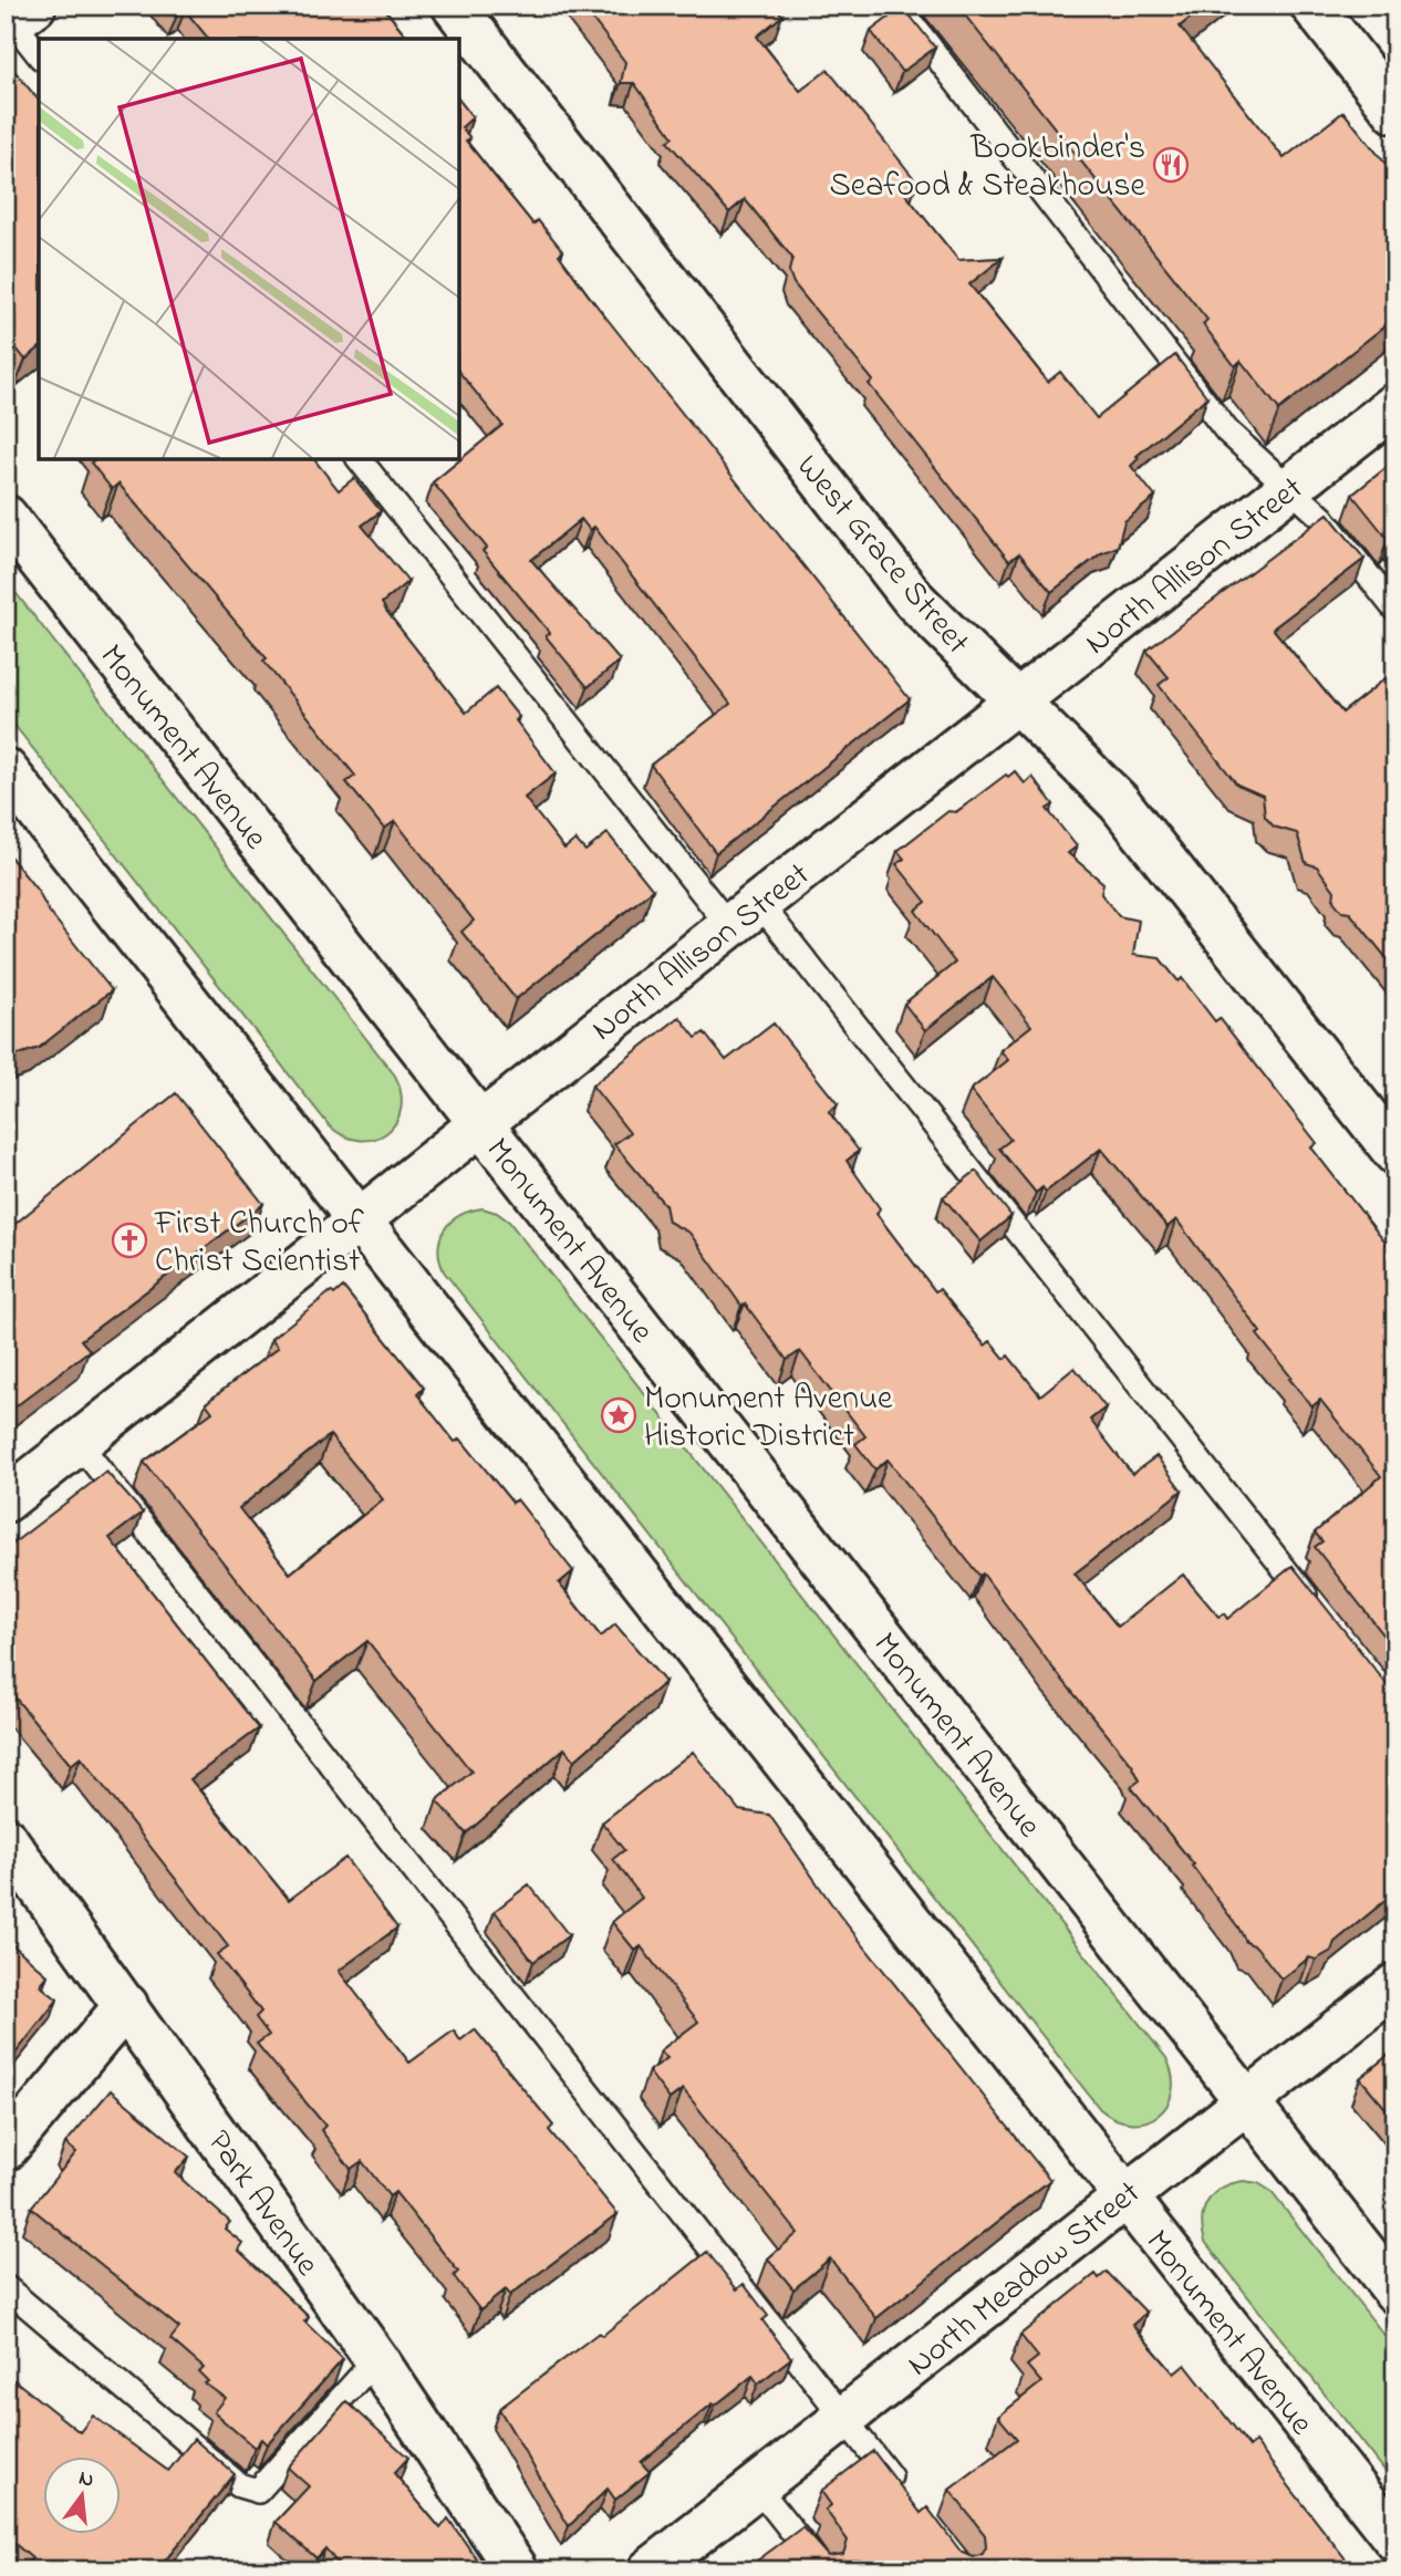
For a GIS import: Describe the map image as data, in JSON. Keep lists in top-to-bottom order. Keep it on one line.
{"streets":{"street":["West Grace Street","North Allison Street","Monument Avenue","Park Avenue","North Meadow Street"]},"crossings":[["West Grace Street","North Allison Street"],["North Allison Street","Monument Avenue"],["Monument Avenue","North Meadow Street"]],"places":{"restaurant":["Bookbinder's Seafood & Steakhouse"],"church":["First Church of Christ Scientist"],"place":["Monument Avenue Historic District"]},"north":"top"}
